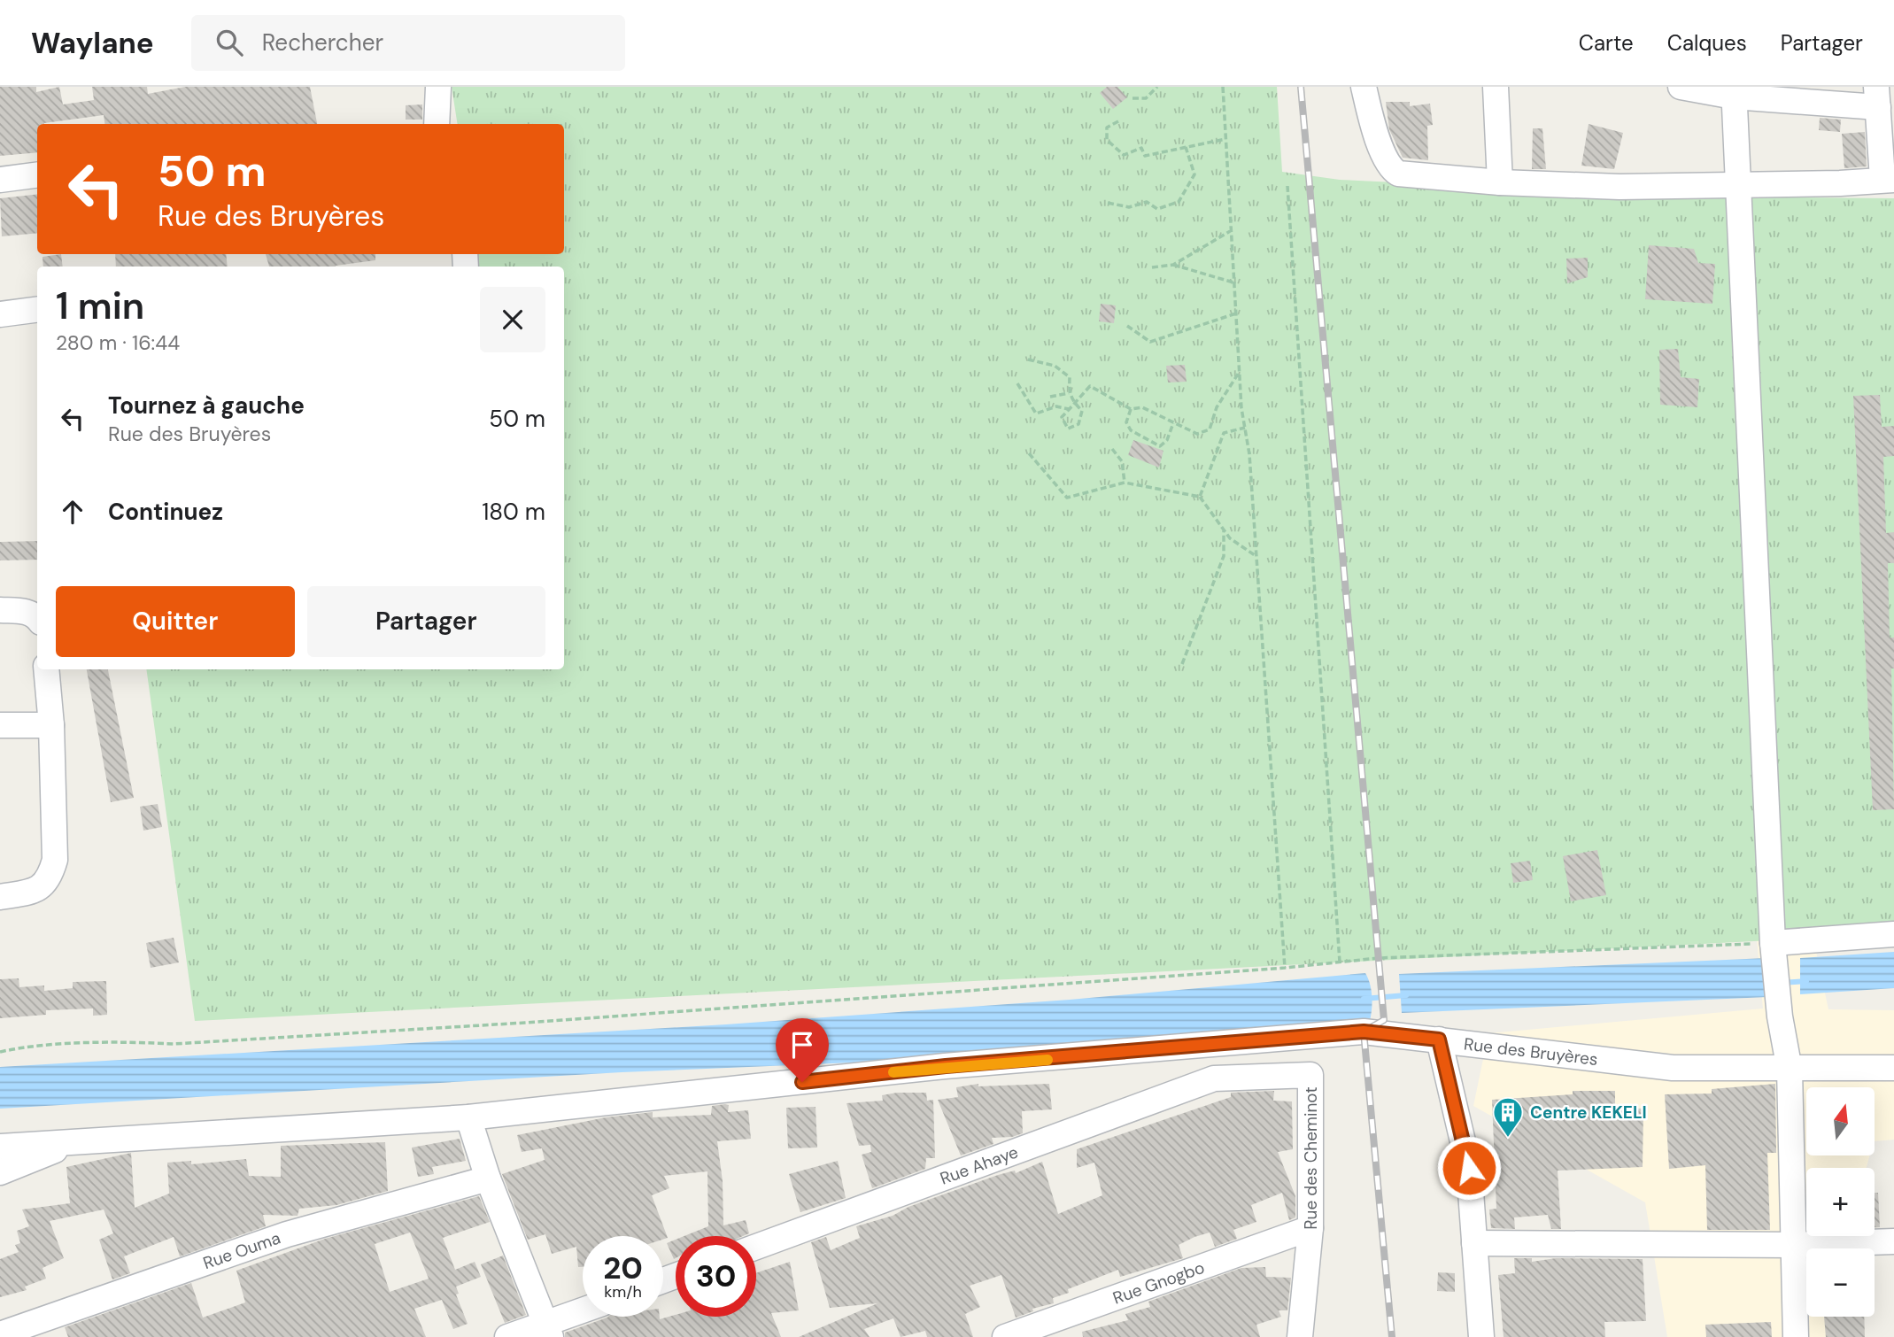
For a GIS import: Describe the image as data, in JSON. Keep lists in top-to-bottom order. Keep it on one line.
{"streets":{"street":["Rue des Bruyères","Rue des Cheminot","Rue Ahaye","Rue Ouma","Rue Gnogbo"]},"crossings":[["Rue des Cheminot","Rue Ahaye"],["Rue des Cheminot","Rue Gnogbo"]],"places":{"building":["Centre KEKELI"]},"north":"top","page":{"header":"Waylane","search":"Rechercher","nav":["Carte","Calques","Partager"],"turn":["50 m","Rue des Bruyères"],"heading":["1 min","280 m · 16:44"],"list":[{"name":"Tournez à gauche","note":"Rue des Bruyères","value":"50 m"},{"name":"Continuez","value":"180 m"}],"buttons":["Quitter","Partager"],"map_buttons":["+","−"],"speed":"20 km/h","limit":"30"}}
